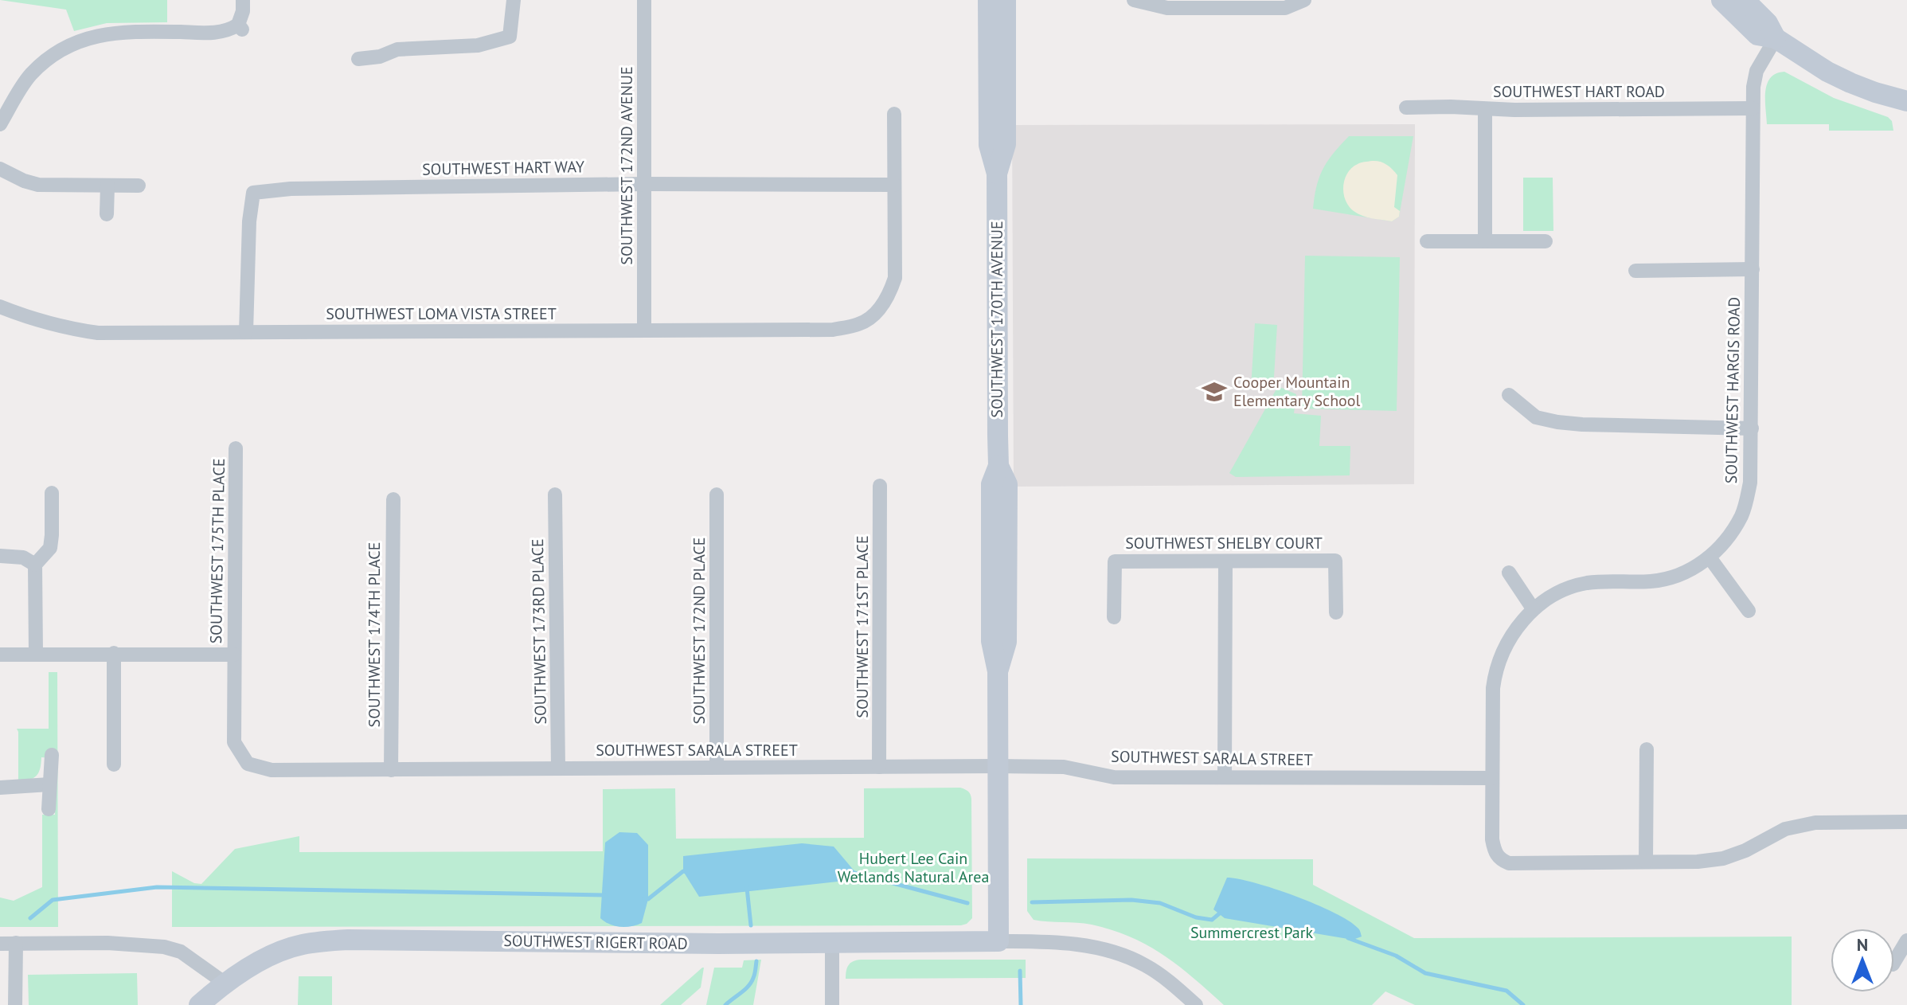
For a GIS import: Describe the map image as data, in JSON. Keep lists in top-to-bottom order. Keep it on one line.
{"streets":{"main road":["SOUTHWEST 170TH AVENUE","SOUTHWEST RIGERT ROAD"],"street":["SOUTHWEST HART ROAD","SOUTHWEST 172ND AVENUE","SOUTHWEST HART WAY","SOUTHWEST LOMA VISTA STREET","SOUTHWEST HARGIS ROAD","SOUTHWEST SHELBY COURT","SOUTHWEST 175TH PLACE","SOUTHWEST 171ST PLACE","SOUTHWEST 172ND PLACE","SOUTHWEST 173RD PLACE","SOUTHWEST 174TH PLACE","SOUTHWEST SARALA STREET"]},"crossings":[["SOUTHWEST HART ROAD","SOUTHWEST HARGIS ROAD"],["SOUTHWEST 172ND AVENUE","SOUTHWEST HART WAY"],["SOUTHWEST 172ND AVENUE","SOUTHWEST LOMA VISTA STREET"],["SOUTHWEST HART WAY","SOUTHWEST LOMA VISTA STREET"],["SOUTHWEST 170TH AVENUE","SOUTHWEST SARALA STREET"],["SOUTHWEST 170TH AVENUE","SOUTHWEST RIGERT ROAD"],["SOUTHWEST HARGIS ROAD","SOUTHWEST SARALA STREET"],["SOUTHWEST 175TH PLACE","SOUTHWEST SARALA STREET"],["SOUTHWEST 171ST PLACE","SOUTHWEST SARALA STREET"],["SOUTHWEST 172ND PLACE","SOUTHWEST SARALA STREET"],["SOUTHWEST 173RD PLACE","SOUTHWEST SARALA STREET"],["SOUTHWEST 174TH PLACE","SOUTHWEST SARALA STREET"]],"parks":["Hubert Lee Cain Wetlands Natural Area","Summercrest Park"],"places":{"school or university":["Cooper Mountain Elementary School"]},"north":"top"}
